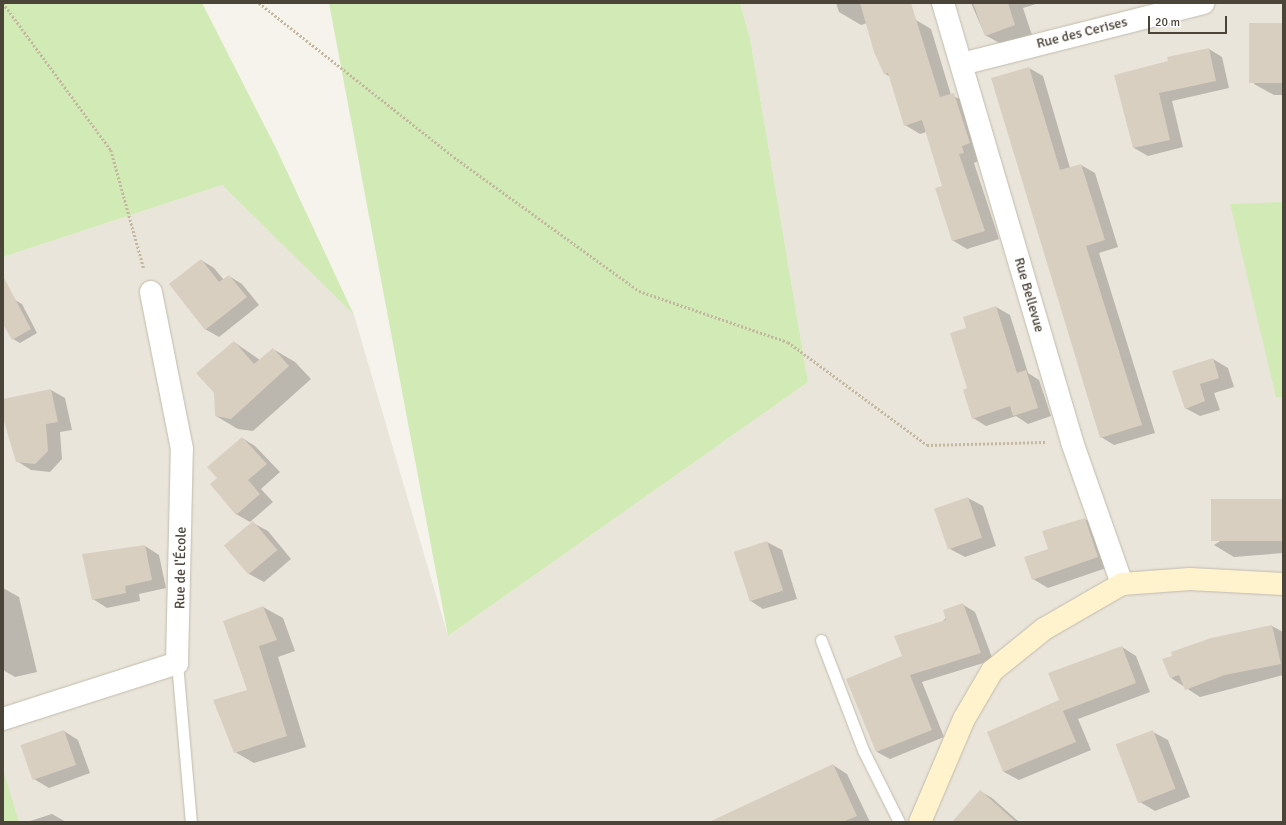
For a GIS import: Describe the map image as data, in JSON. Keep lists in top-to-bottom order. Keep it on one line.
{"streets":{"street":["Rue des Cerises","Rue Bellevue","Rue de l'École"]},"crossings":[["Rue des Cerises","Rue Bellevue"]],"scale_bar":"20 m"}
